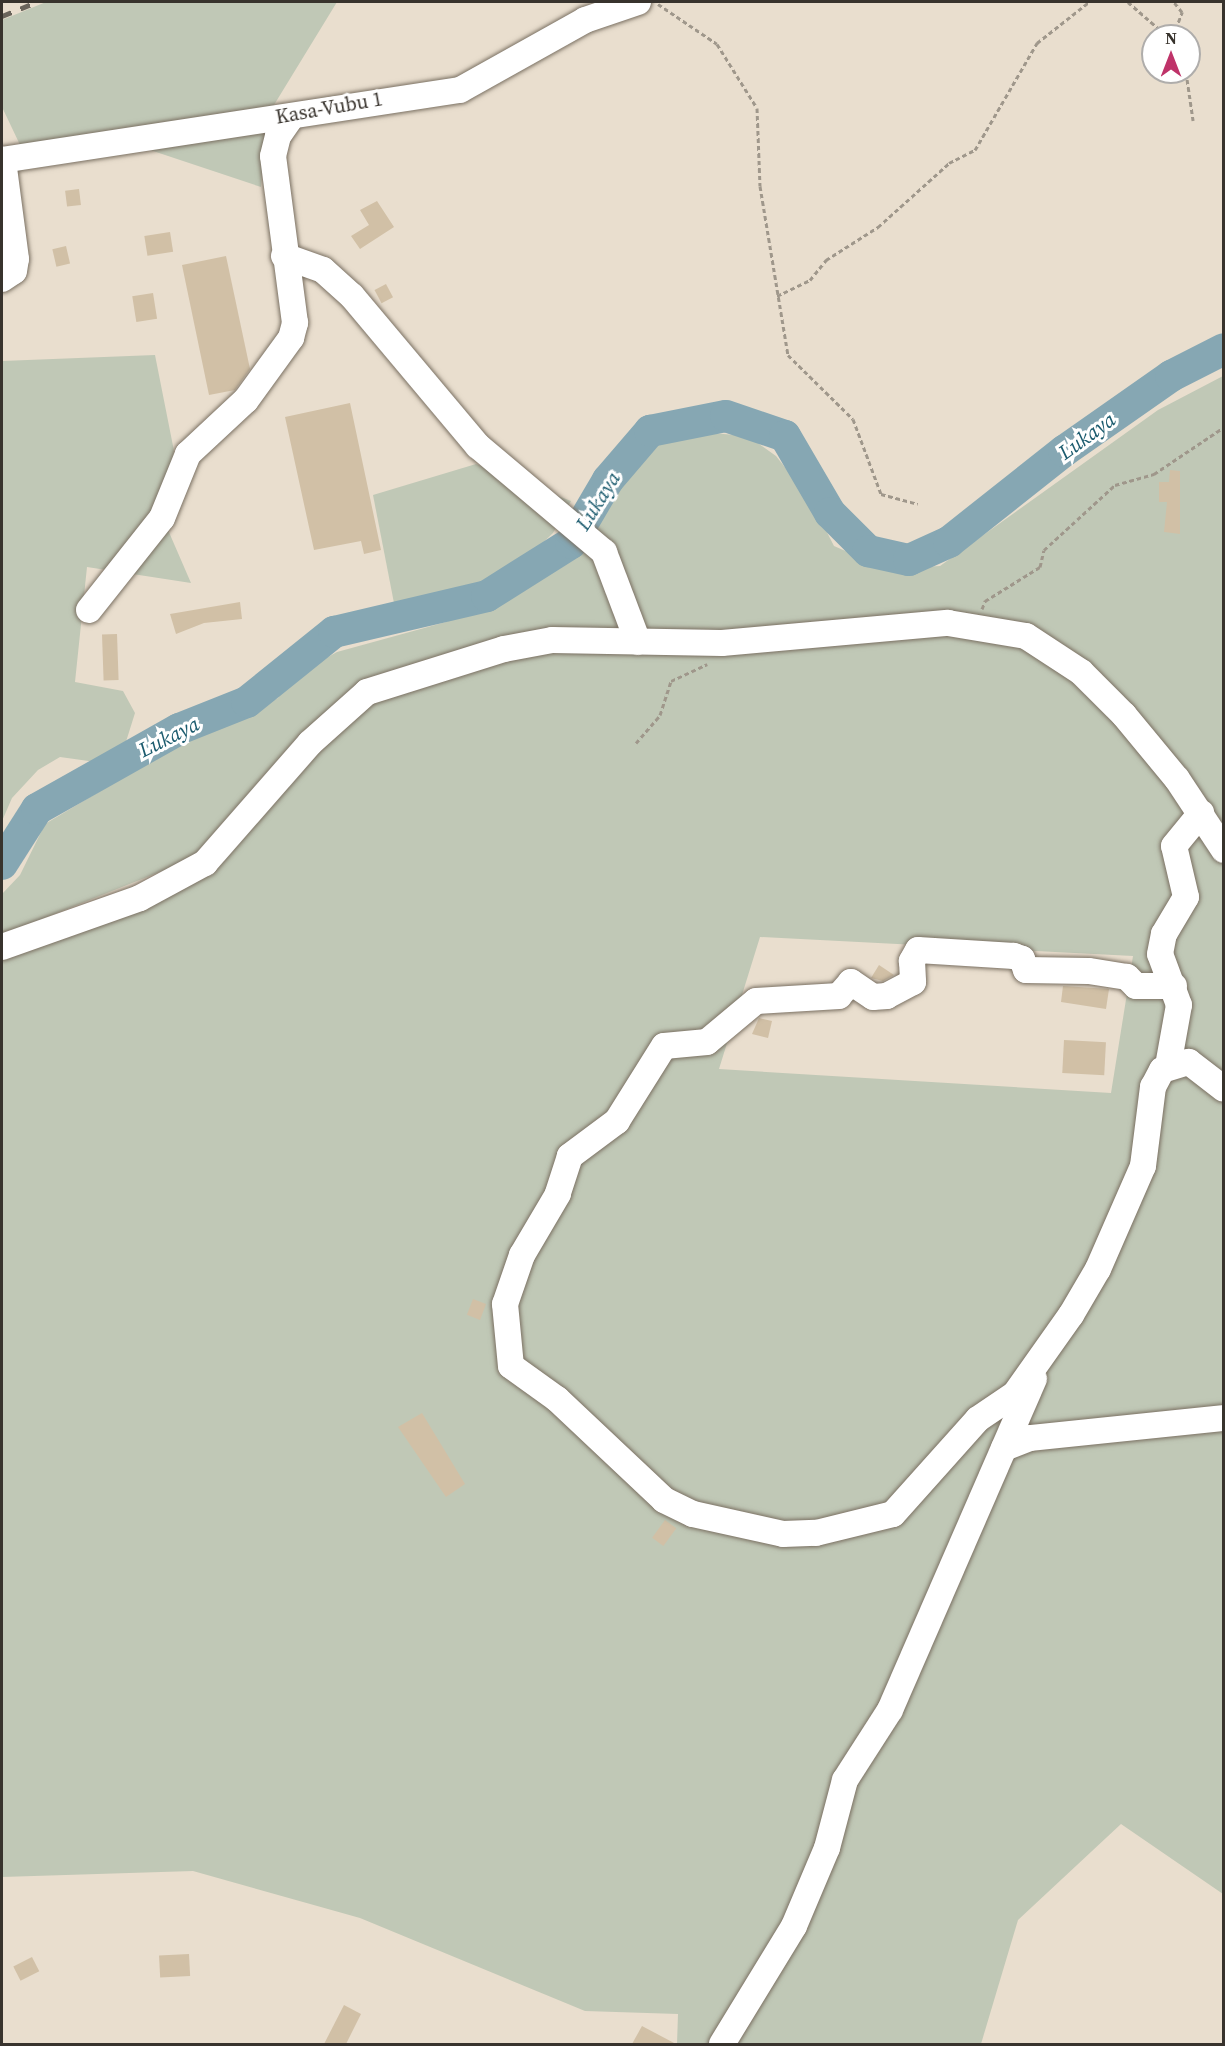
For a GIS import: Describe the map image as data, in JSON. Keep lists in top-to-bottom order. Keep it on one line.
{"streets":{"street":["Kasa-Vubu 1"]},"water":["Lukaya"],"north":"top"}
